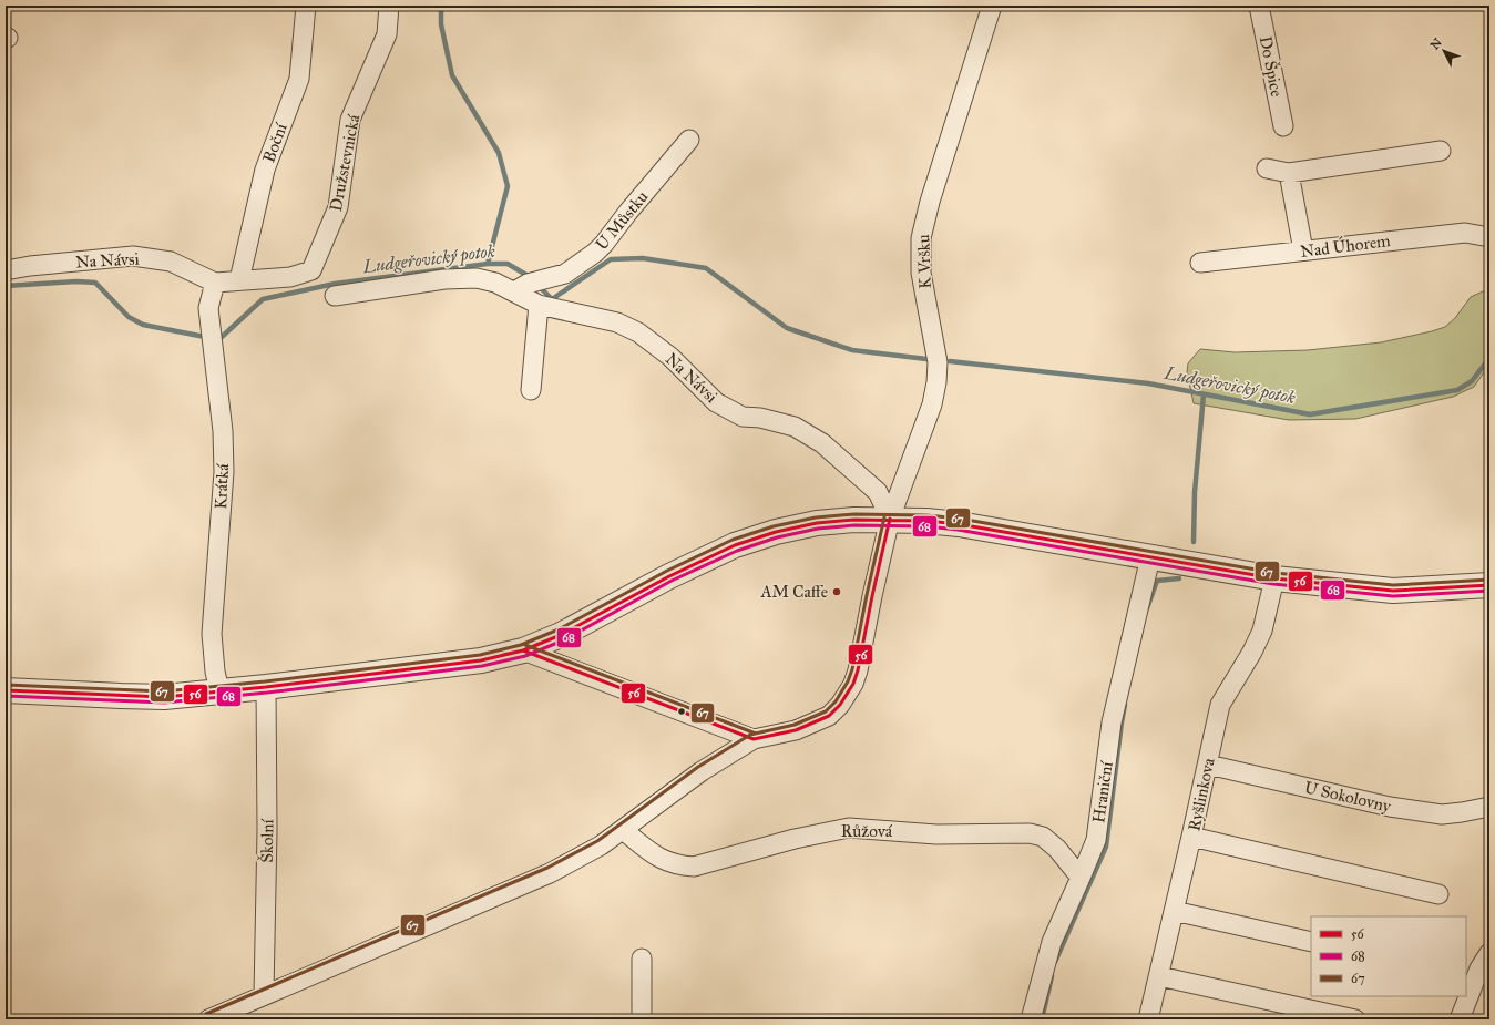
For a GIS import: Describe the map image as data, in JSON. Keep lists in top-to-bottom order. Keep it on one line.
{"streets":{"street":["Do Špice","Boční","Družstevnická","U Můstku","Nad Úhorem","Na Návsi","K Vršku","Krátká","Hraniční","Ryšlinkova","U Sokolovny","Růžová","Školní"]},"crossings":[["Boční","Na Návsi"],["Družstevnická","Na Návsi"],["U Můstku","Na Návsi"],["Na Návsi","K Vršku"],["Na Návsi","Krátká"],["Hraniční","Růžová"],["Ryšlinkova","U Sokolovny"]],"water":["Ludgeřovický potok"],"places":["AM Caffe"],"lines":["transit line 67","transit line 56","transit line 68"],"legend":["56","68","67"],"north":"top left"}
